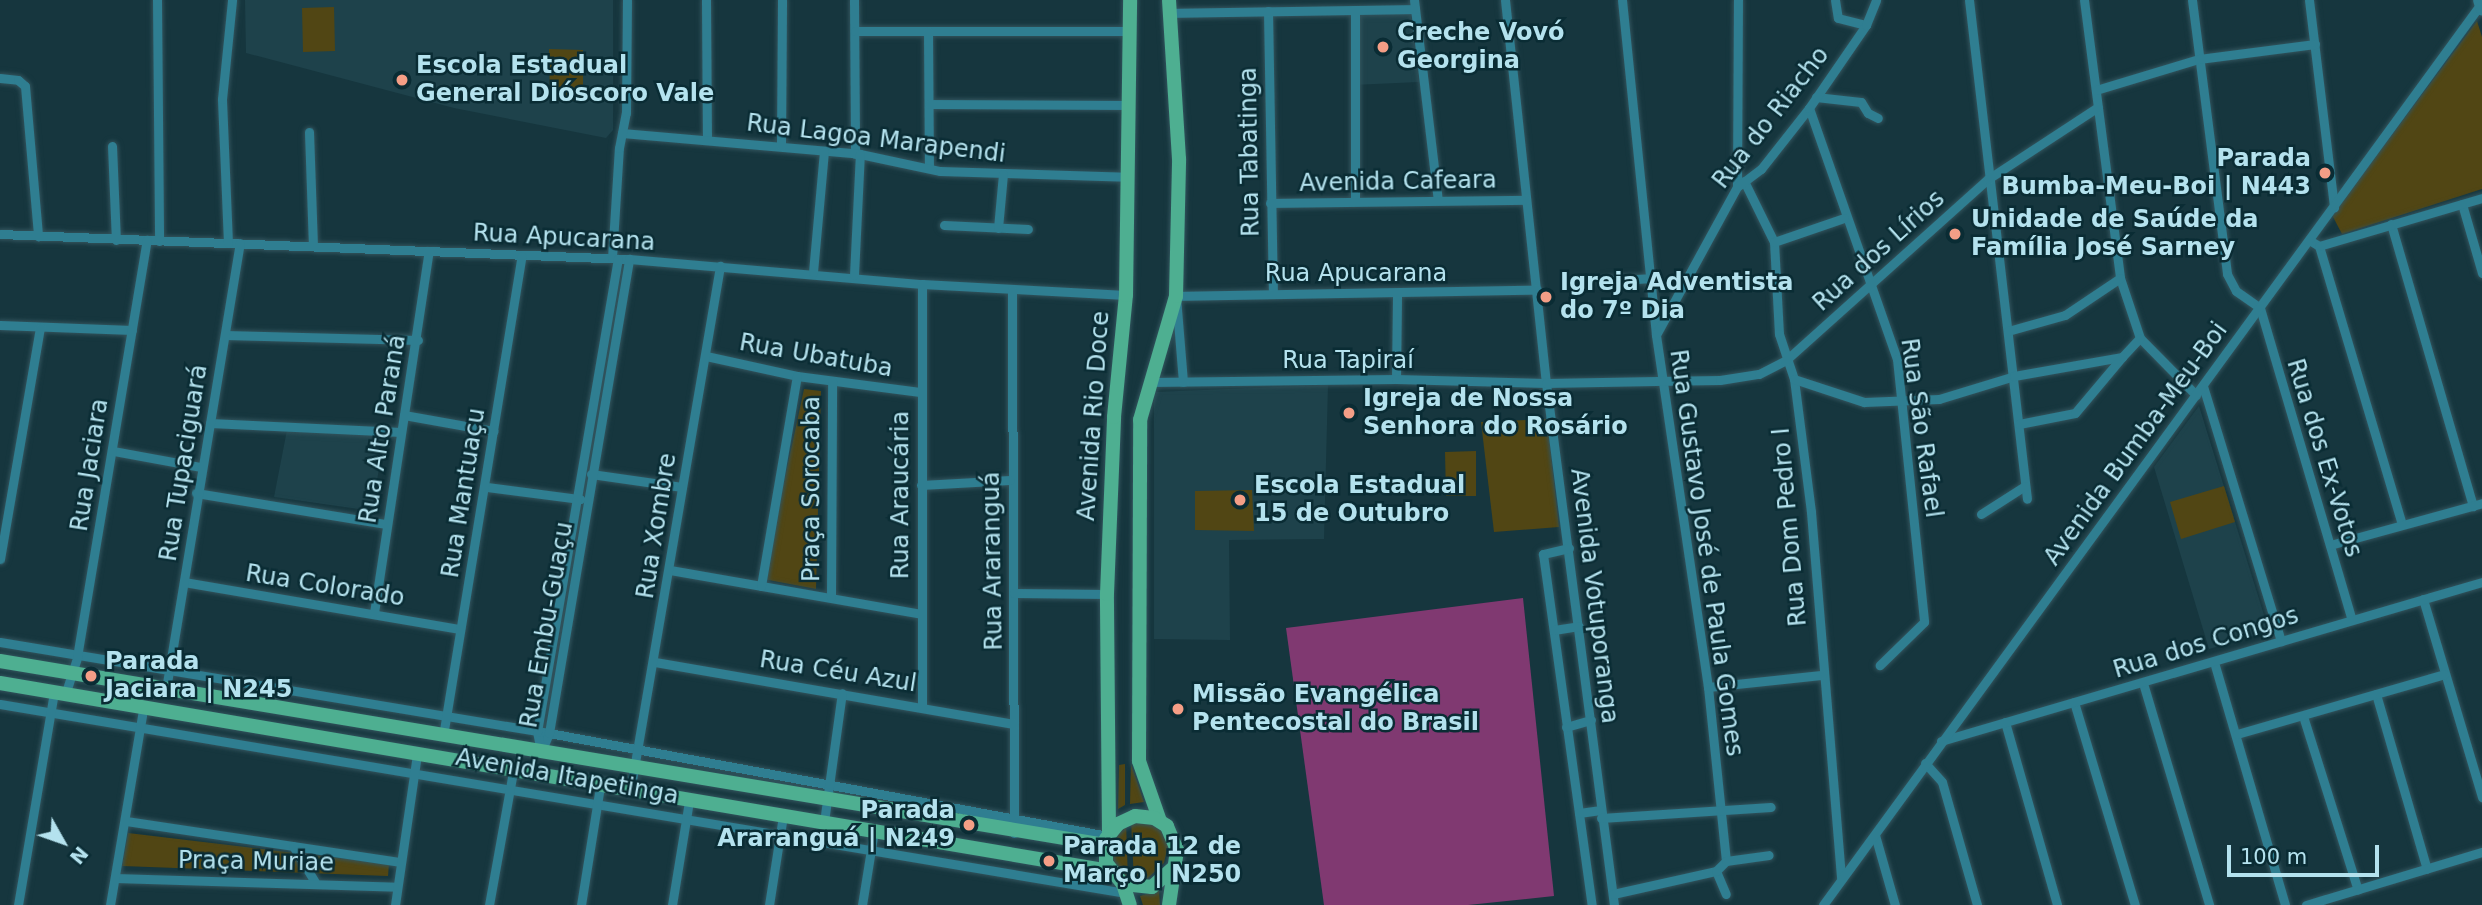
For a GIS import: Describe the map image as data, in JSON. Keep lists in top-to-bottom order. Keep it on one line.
{"streets":{"main road":["Avenida Rio Doce","Avenida Itapetinga"],"street":["Rua do Riacho","Rua Lagoa Marapendi","Rua Tabatinga","Avenida Cafeara","Rua Apucarana","Rua dos Lírios","Rua Ubatuba","Rua Tapiraí","Rua São Rafael","Rua Alto Paraná","Avenida Bumba-Meu-Boi","Rua dos Ex-Votos","Rua Tupaciguará","Rua Jaciara","Praça Sorocaba","Rua Mantuaçu","Rua Araucária","Rua Xombre","Rua Dom Pedro I","Rua Gustavo José de Paula Gomes","Rua Araranguá","Rua Colorado","Avenida Votuporanga","Rua Embu-Guaçu","Rua dos Congos","Rua Céu Azul","Praça Muriae"]},"crossings":[["Rua do Riacho","Rua São Rafael"],["Rua do Riacho","Rua Dom Pedro I"],["Rua do Riacho","Rua Gustavo José de Paula Gomes"],["Rua Lagoa Marapendi","Avenida Rio Doce"],["Rua Tabatinga","Avenida Cafeara"],["Rua Tabatinga","Rua Apucarana"],["Avenida Cafeara","Avenida Votuporanga"],["Rua Apucarana","Avenida Rio Doce"],["Rua Apucarana","Rua Alto Paraná"],["Rua Apucarana","Rua Tupaciguará"],["Rua Apucarana","Rua Jaciara"],["Rua Apucarana","Rua Mantuaçu"],["Rua Apucarana","Rua Araucária"],["Rua Apucarana","Rua Xombre"],["Rua Apucarana","Rua Araranguá"],["Rua Apucarana","Avenida Votuporanga"],["Rua Apucarana","Rua Embu-Guaçu"],["Rua dos Lírios","Rua Tapiraí"],["Rua dos Lírios","Rua São Rafael"],["Rua dos Lírios","Rua Dom Pedro I"],["Rua dos Lírios","Rua Gustavo José de Paula Gomes"],["Rua dos Lírios","Avenida Votuporanga"],["Rua Ubatuba","Praça Sorocaba"],["Rua Ubatuba","Rua Araucária"],["Rua Ubatuba","Rua Xombre"],["Rua Tapiraí","Avenida Rio Doce"],["Rua Tapiraí","Avenida Votuporanga"],["Avenida Rio Doce","Avenida Itapetinga"],["Rua Alto Paraná","Rua Colorado"],["Avenida Bumba-Meu-Boi","Rua dos Ex-Votos"],["Avenida Bumba-Meu-Boi","Rua Dom Pedro I"],["Avenida Bumba-Meu-Boi","Rua dos Congos"],["Rua dos Ex-Votos","Rua dos Congos"],["Rua Tupaciguará","Rua Colorado"],["Rua Tupaciguará","Avenida Itapetinga"],["Rua Jaciara","Avenida Itapetinga"],["Rua Mantuaçu","Rua Colorado"],["Rua Mantuaçu","Avenida Itapetinga"],["Rua Araucária","Rua Céu Azul"],["Rua Xombre","Rua Céu Azul"],["Rua Xombre","Avenida Itapetinga"],["Rua Araranguá","Rua Céu Azul"],["Rua Araranguá","Avenida Itapetinga"],["Rua Embu-Guaçu","Avenida Itapetinga"]],"places":["Creche Vovó Georgina","Escola Estadual General Dióscoro Vale","Parada Bumba-Meu-Boi | N443","Unidade de Saúde da Família José Sarney","Igreja Adventista do 7º Dia","Igreja de Nossa Senhora do Rosário","Escola Estadual 15 de Outubro","Parada Jaciara | N245","Missão Evangélica Pentecostal do Brasil","Parada Araranguá | N249","Parada 12 de Março | N250"],"scale_bar":"100 m","north":"bottom right"}
